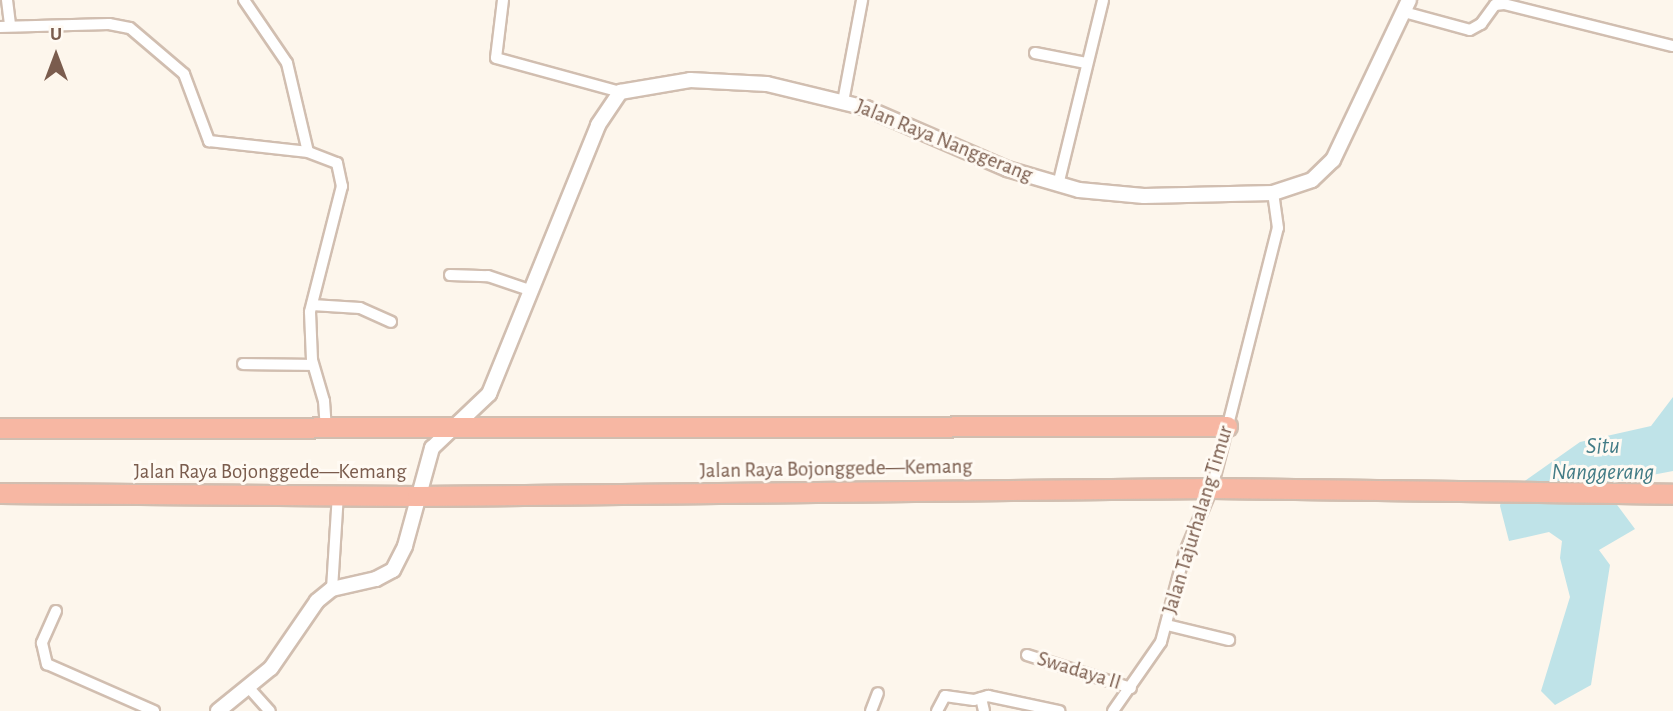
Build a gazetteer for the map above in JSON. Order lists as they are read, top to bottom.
{
  "streets": {
    "highway": ["Jalan Raya Bojonggede—Kemang"],
    "street": ["Jalan Raya Nanggerang", "Jalan Tajurhalang Timur", "Swadaya II"]
  },
  "crossings": [
    ["Jalan Raya Nanggerang", "Jalan Tajurhalang Timur"],
    ["Jalan Raya Bojonggede—Kemang", "Jalan Tajurhalang Timur"],
    ["Jalan Tajurhalang Timur", "Swadaya II"]
  ],
  "water": ["Situ Nanggerang"],
  "north": "top"
}
